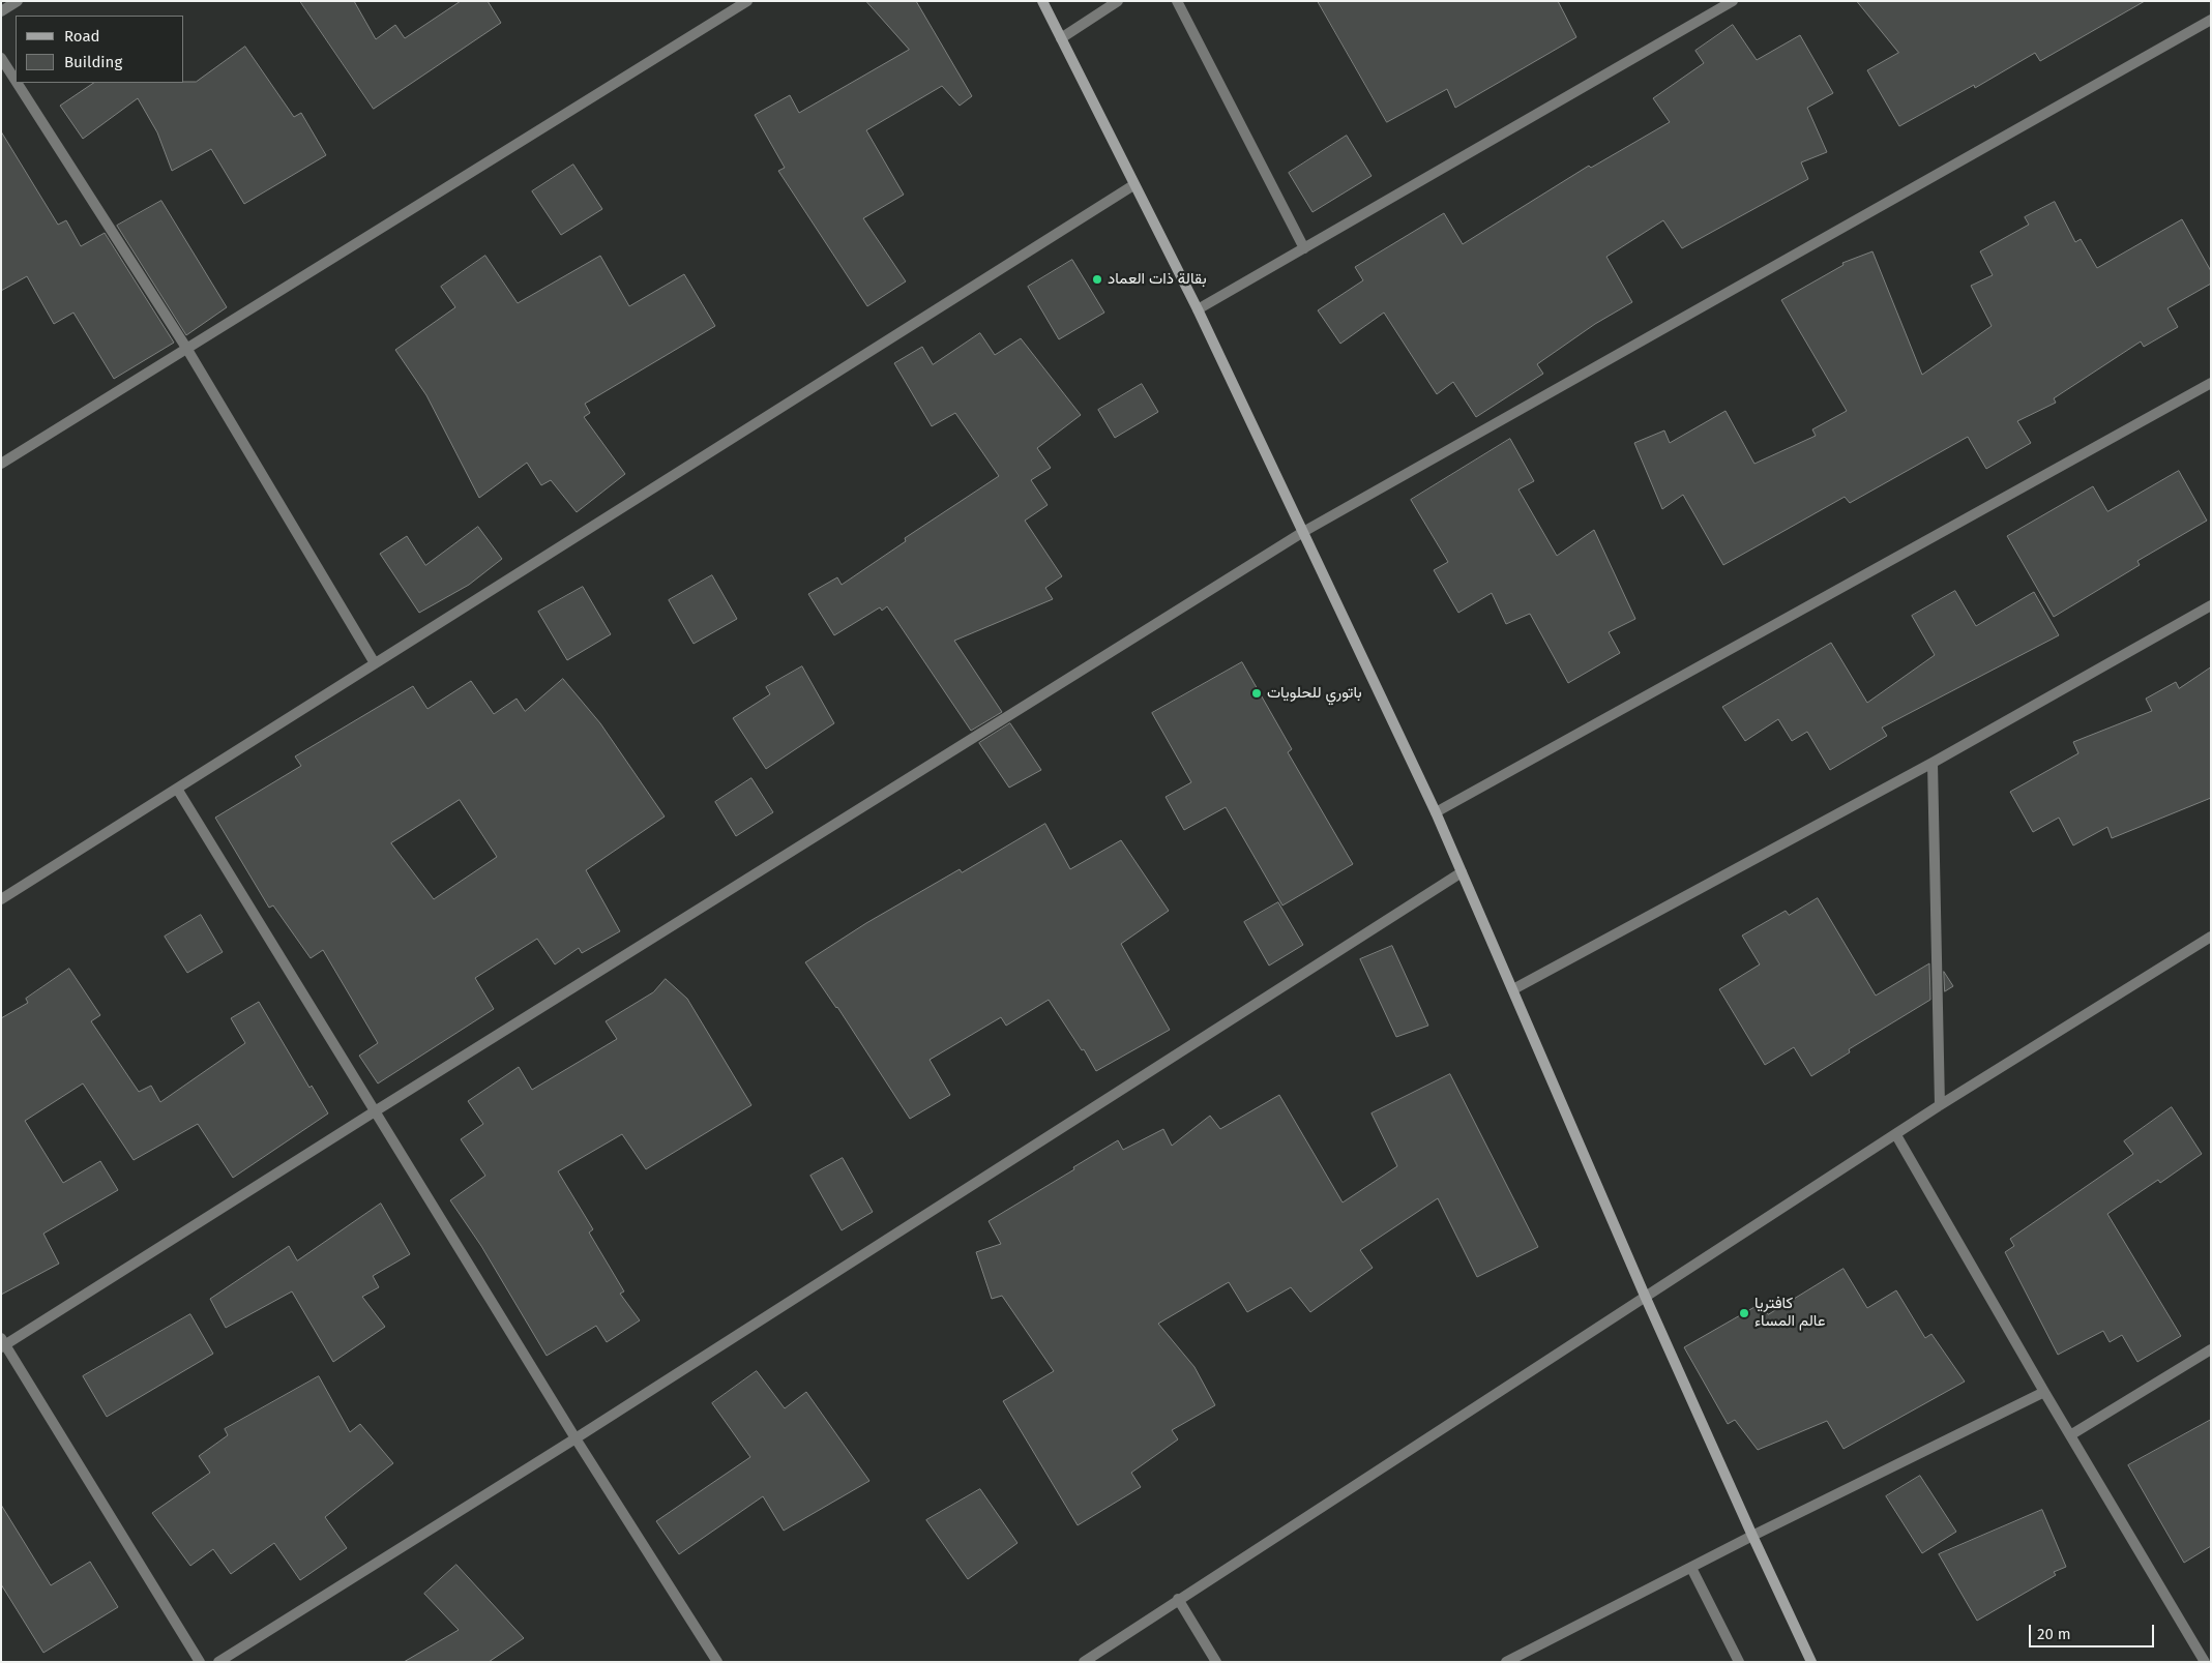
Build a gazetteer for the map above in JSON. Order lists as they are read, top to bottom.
{
  "places": ["بقالة ذات العماد", "باتوري للحلويات", "كافتريا عالم المساء"],
  "legend": ["Road", "Building"],
  "scale_bar": "20 m"
}
